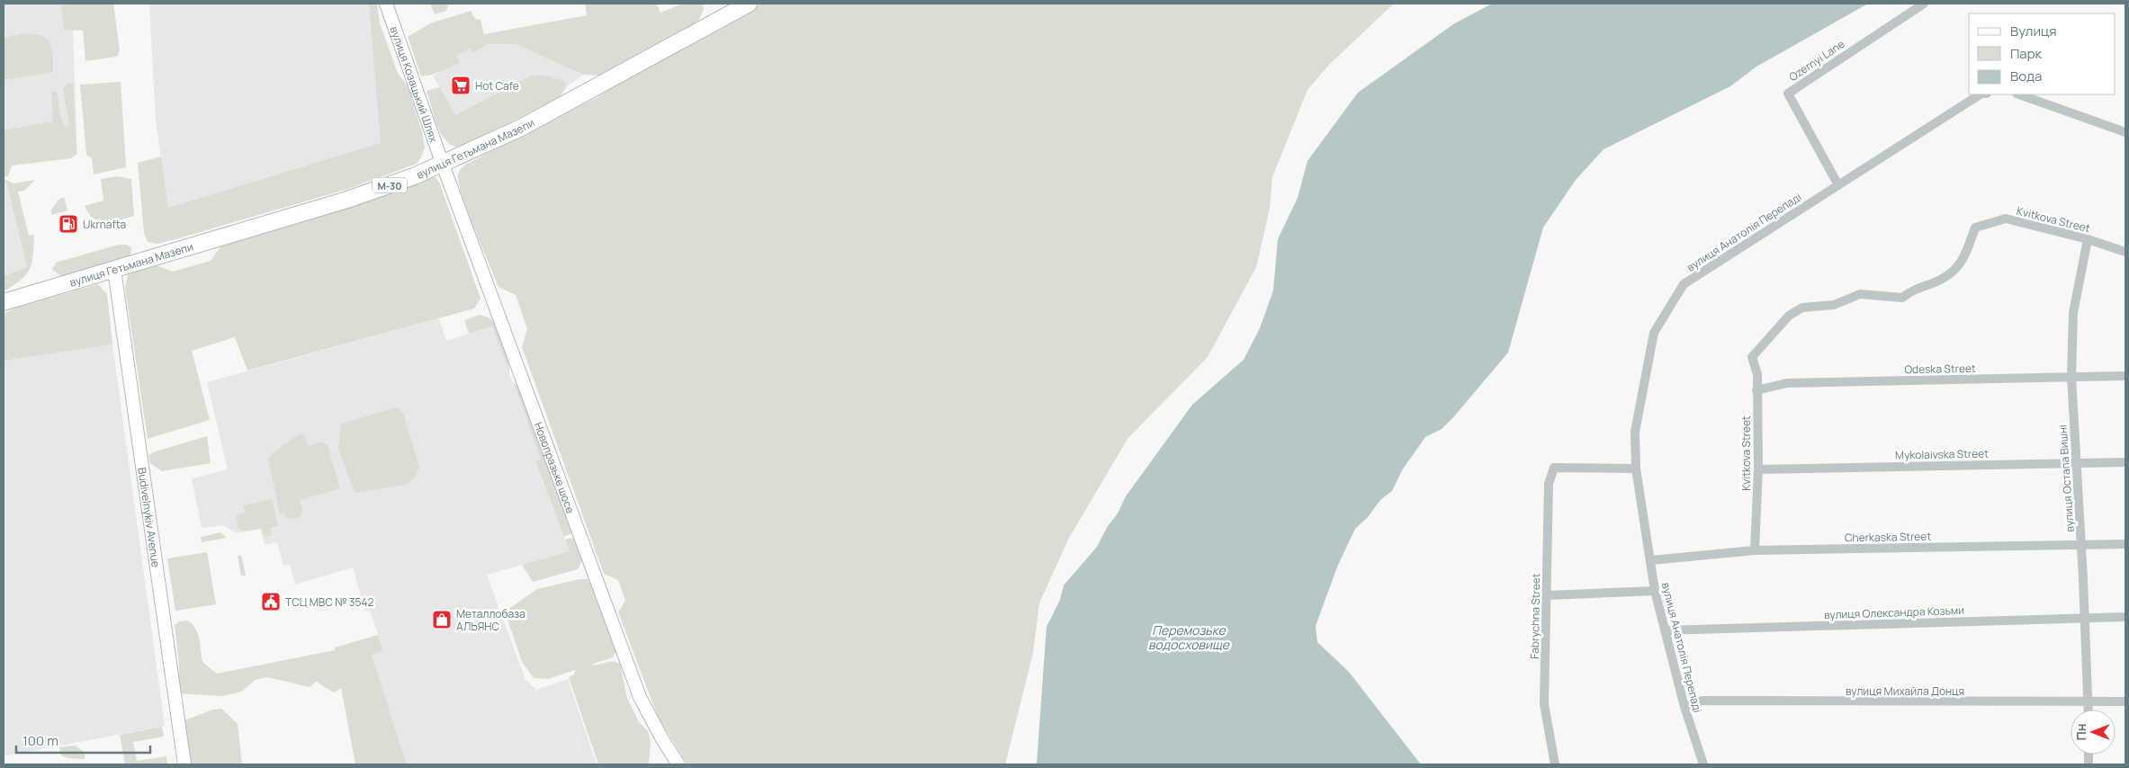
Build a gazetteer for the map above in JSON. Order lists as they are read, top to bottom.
{
  "streets": {
    "highway": ["вулиця Гетьмана Мазепи", "М-30"],
    "main road": ["вулиця Козацький Шлях", "Новопразьке шосе", "Budivelnykiv Avenue"],
    "street": [
      "Ozernyi Lane",
      "Kvitkova Street",
      "вулиця Анатолія Перепаді",
      "Odeska Street",
      "Mykolaivska Street",
      "вулиця Остапа Вишні",
      "Cherkaska Street",
      "вулиця Олександра Козьми",
      "Fabrychna Street",
      "вулиця Михайла Донця"
    ]
  },
  "crossings": [
    ["Ozernyi Lane", "вулиця Анатолія Перепаді"],
    ["вулиця Козацький Шлях", "вулиця Гетьмана Мазепи"],
    ["вулиця Козацький Шлях", "Новопразьке шосе"],
    ["вулиця Гетьмана Мазепи", "Новопразьке шосе"],
    ["вулиця Гетьмана Мазепи", "Budivelnykiv Avenue"],
    ["Kvitkova Street", "Odeska Street"],
    ["Kvitkova Street", "Mykolaivska Street"],
    ["Kvitkova Street", "вулиця Остапа Вишні"],
    ["Kvitkova Street", "Cherkaska Street"],
    ["вулиця Анатолія Перепаді", "Cherkaska Street"],
    ["вулиця Анатолія Перепаді", "вулиця Олександра Козьми"],
    ["вулиця Анатолія Перепаді", "Fabrychna Street"],
    ["вулиця Анатолія Перепаді", "вулиця Михайла Донця"],
    ["Odeska Street", "вулиця Остапа Вишні"],
    ["Mykolaivska Street", "вулиця Остапа Вишні"],
    ["вулиця Остапа Вишні", "Cherkaska Street"],
    ["вулиця Остапа Вишні", "вулиця Олександра Козьми"],
    ["вулиця Остапа Вишні", "вулиця Михайла Донця"]
  ],
  "water": ["Перемозьке водосховище"],
  "places": {
    "supermarket": ["Hot Cafe"],
    "fuel station": ["Ukrnafta"],
    "public building": ["ТСЦ МВС № 3542"],
    "shop": ["Металлобаза АЛЬЯНС"]
  },
  "legend": ["Вулиця", "Парк", "Вода"],
  "scale_bar": "100 m",
  "north": "left"
}
